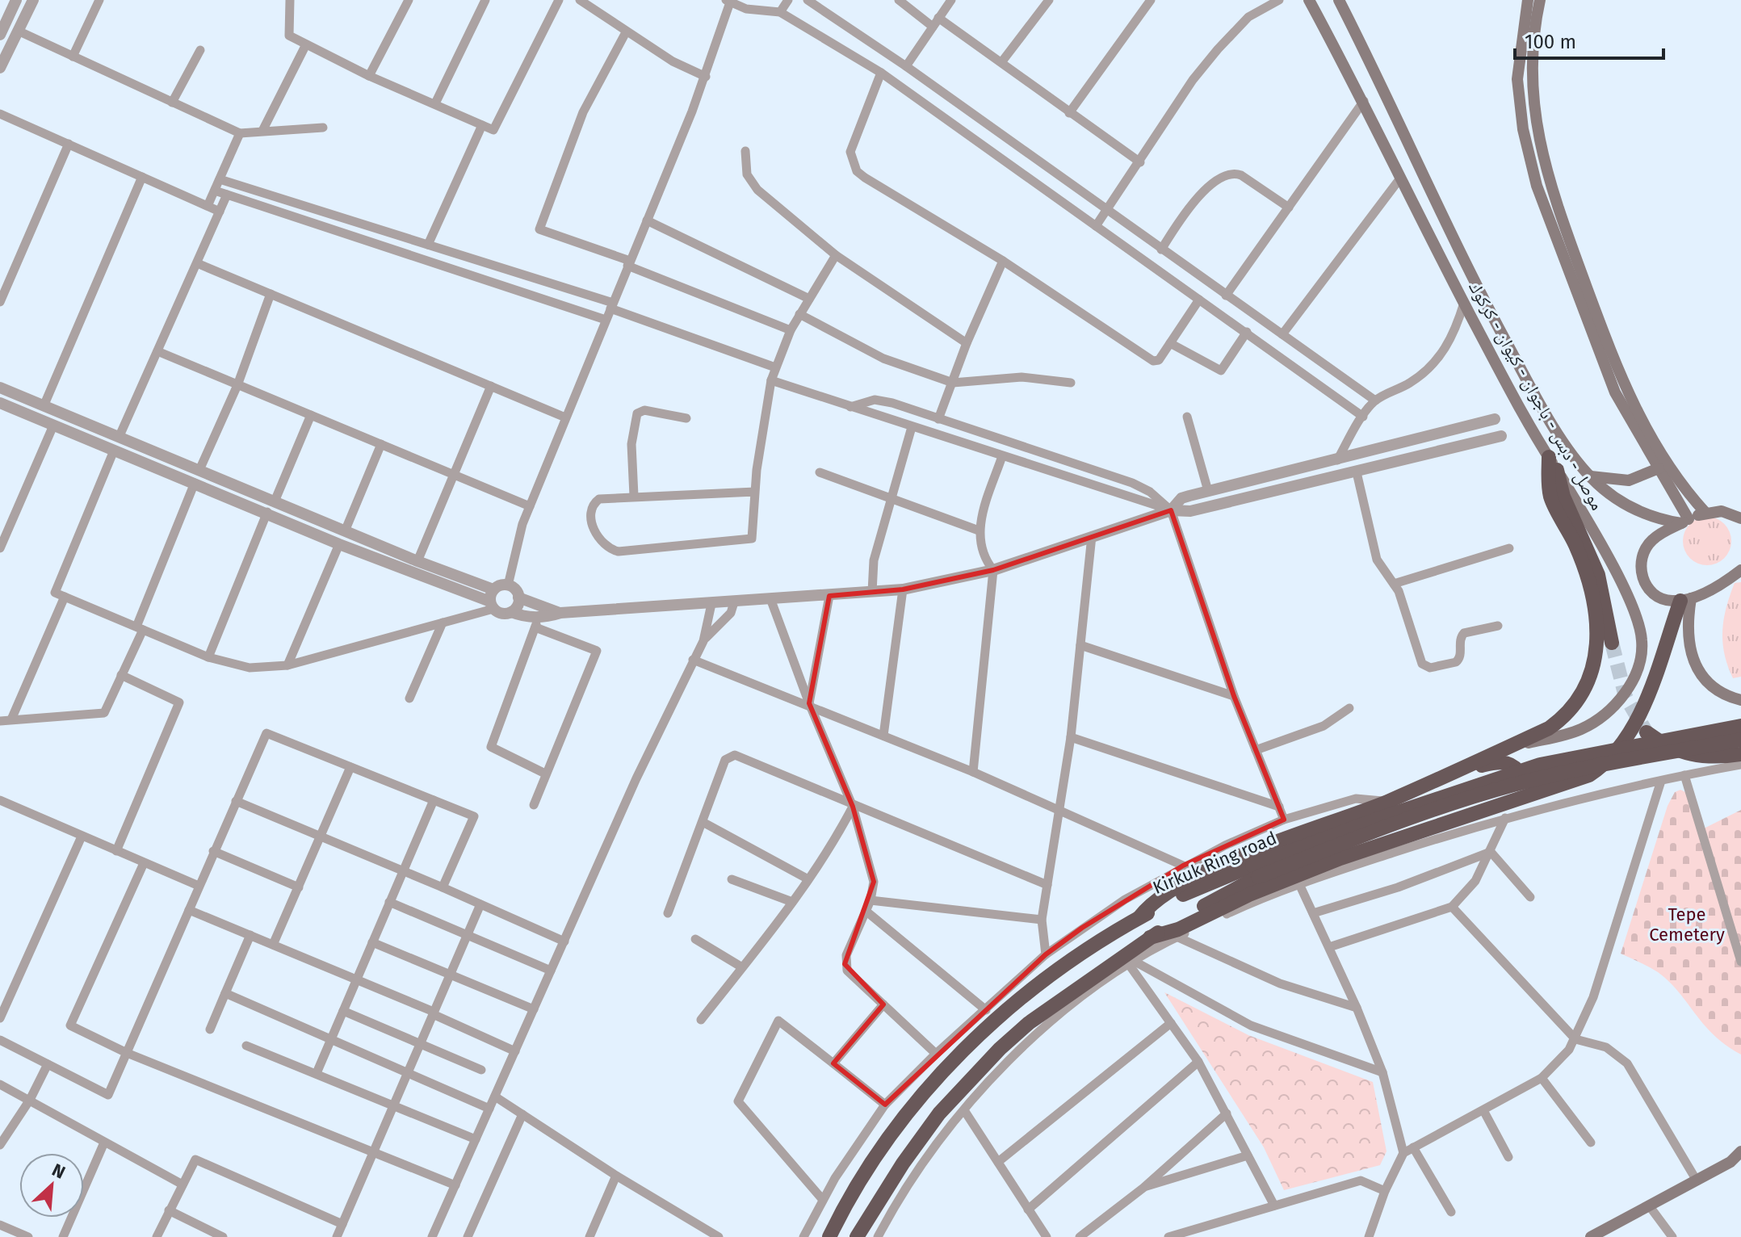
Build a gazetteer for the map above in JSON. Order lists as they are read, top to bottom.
{
  "streets": {
    "highway": ["Kirkuk Ring road"],
    "main road": ["موصل - دبس - باجوان - كيوان - كركوك"]
  },
  "parks": ["Tepe Cemetery"],
  "scale_bar": "100 m",
  "north": "top right"
}
